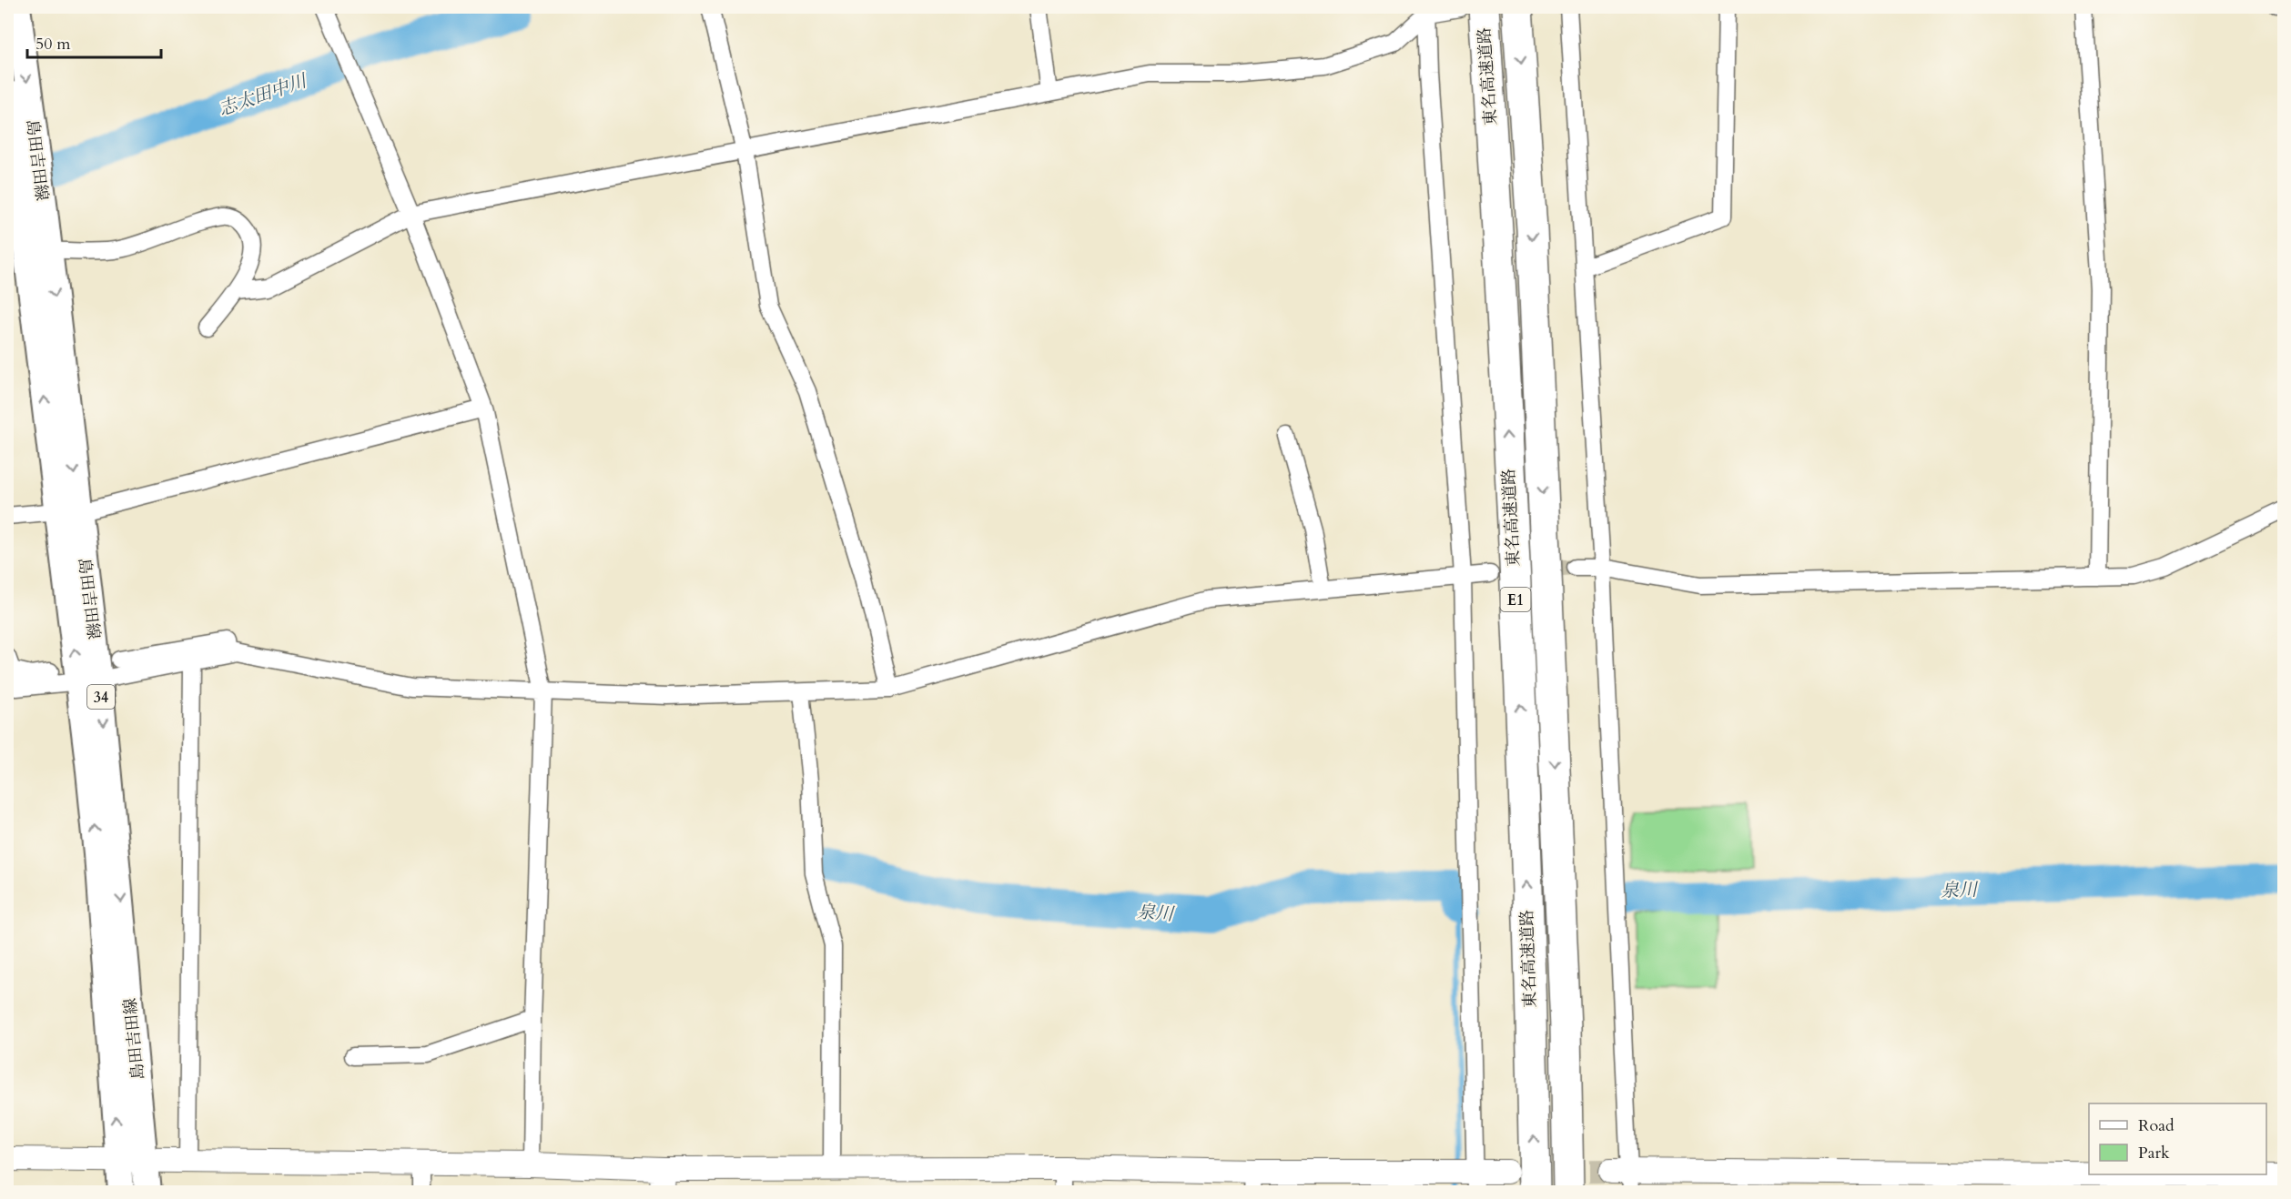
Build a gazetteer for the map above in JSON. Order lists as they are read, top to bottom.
{
  "streets": {
    "highway": ["東名高速道路", "E1"],
    "main road": ["島田吉田線", "34"]
  },
  "water": ["志太田中川", "泉川"],
  "legend": ["Road", "Park"],
  "scale_bar": "50 m"
}
